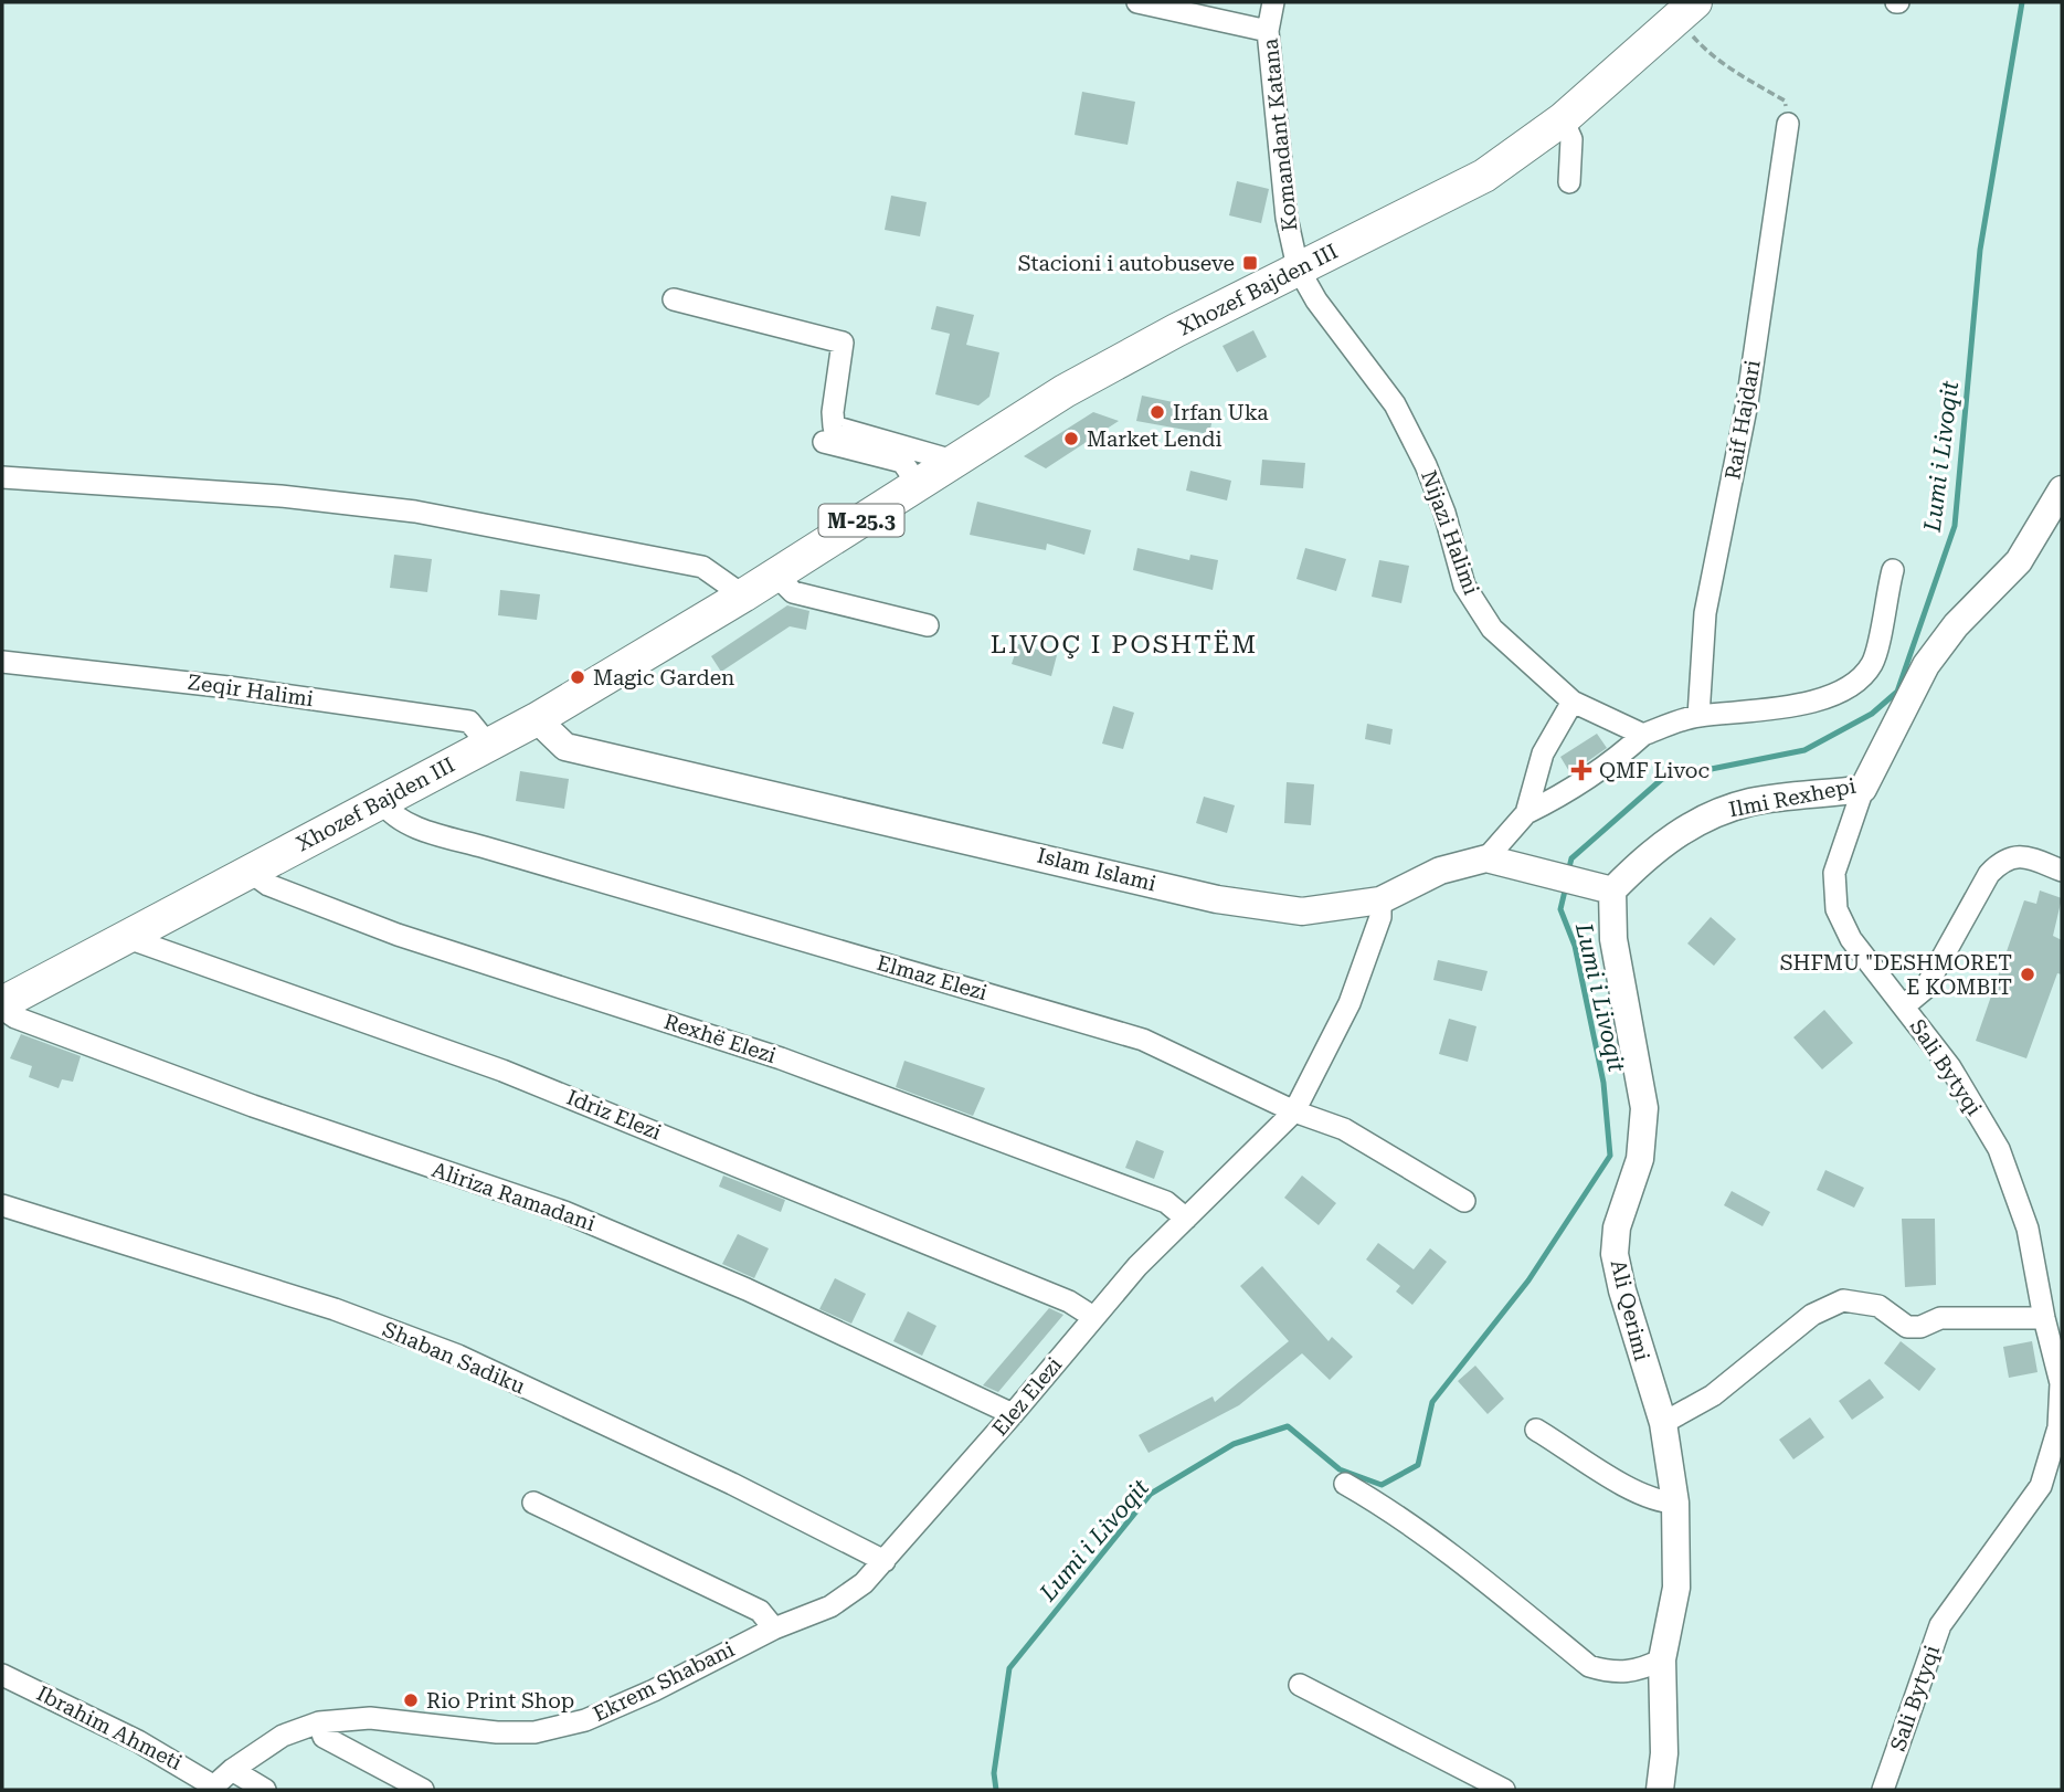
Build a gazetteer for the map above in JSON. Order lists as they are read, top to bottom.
{
  "streets": {
    "main road": ["Xhozef Bajden III", "M-25.3"],
    "street": [
      "Komandant Katana",
      "Raif Hajdari",
      "Nijazi Halimi",
      "Zeqir Halimi",
      "Ilmi Rexhepi",
      "Islam Islami",
      "Elmaz Elezi",
      "Rexhë Elezi",
      "Sali Bytyqi",
      "Idriz Elezi",
      "Aliriza Ramadani",
      "Ali Qerimi",
      "Shaban Sadiku",
      "Elez Elezi",
      "Ekrem Shabani",
      "Ibrahim Ahmeti"
    ]
  },
  "crossings": [
    ["Komandant Katana", "Xhozef Bajden III"],
    ["Komandant Katana", "Nijazi Halimi"],
    ["Xhozef Bajden III", "Nijazi Halimi"],
    ["Xhozef Bajden III", "Zeqir Halimi"],
    ["Xhozef Bajden III", "Islam Islami"],
    ["Xhozef Bajden III", "Elmaz Elezi"],
    ["Xhozef Bajden III", "Rexhë Elezi"],
    ["Xhozef Bajden III", "Idriz Elezi"],
    ["Ilmi Rexhepi", "Sali Bytyqi"],
    ["Ilmi Rexhepi", "Ali Qerimi"],
    ["Islam Islami", "Elez Elezi"],
    ["Elmaz Elezi", "Elez Elezi"],
    ["Rexhë Elezi", "Elez Elezi"],
    ["Idriz Elezi", "Elez Elezi"],
    ["Aliriza Ramadani", "Elez Elezi"],
    ["Shaban Sadiku", "Elez Elezi"],
    ["Elez Elezi", "Ekrem Shabani"],
    ["Ekrem Shabani", "Ibrahim Ahmeti"]
  ],
  "districts": ["LIVOÇ I POSHTËM"],
  "water": ["Lumi i Livoqit"],
  "places": {
    "transit": ["Stacioni i autobuseve"],
    "other": [
      "Irfan Uka",
      "Market Lendi",
      "Magic Garden",
      "SHFMU \"DESHMORET E KOMBIT",
      "Rio Print Shop"
    ],
    "health": ["QMF Livoc"]
  }
}
